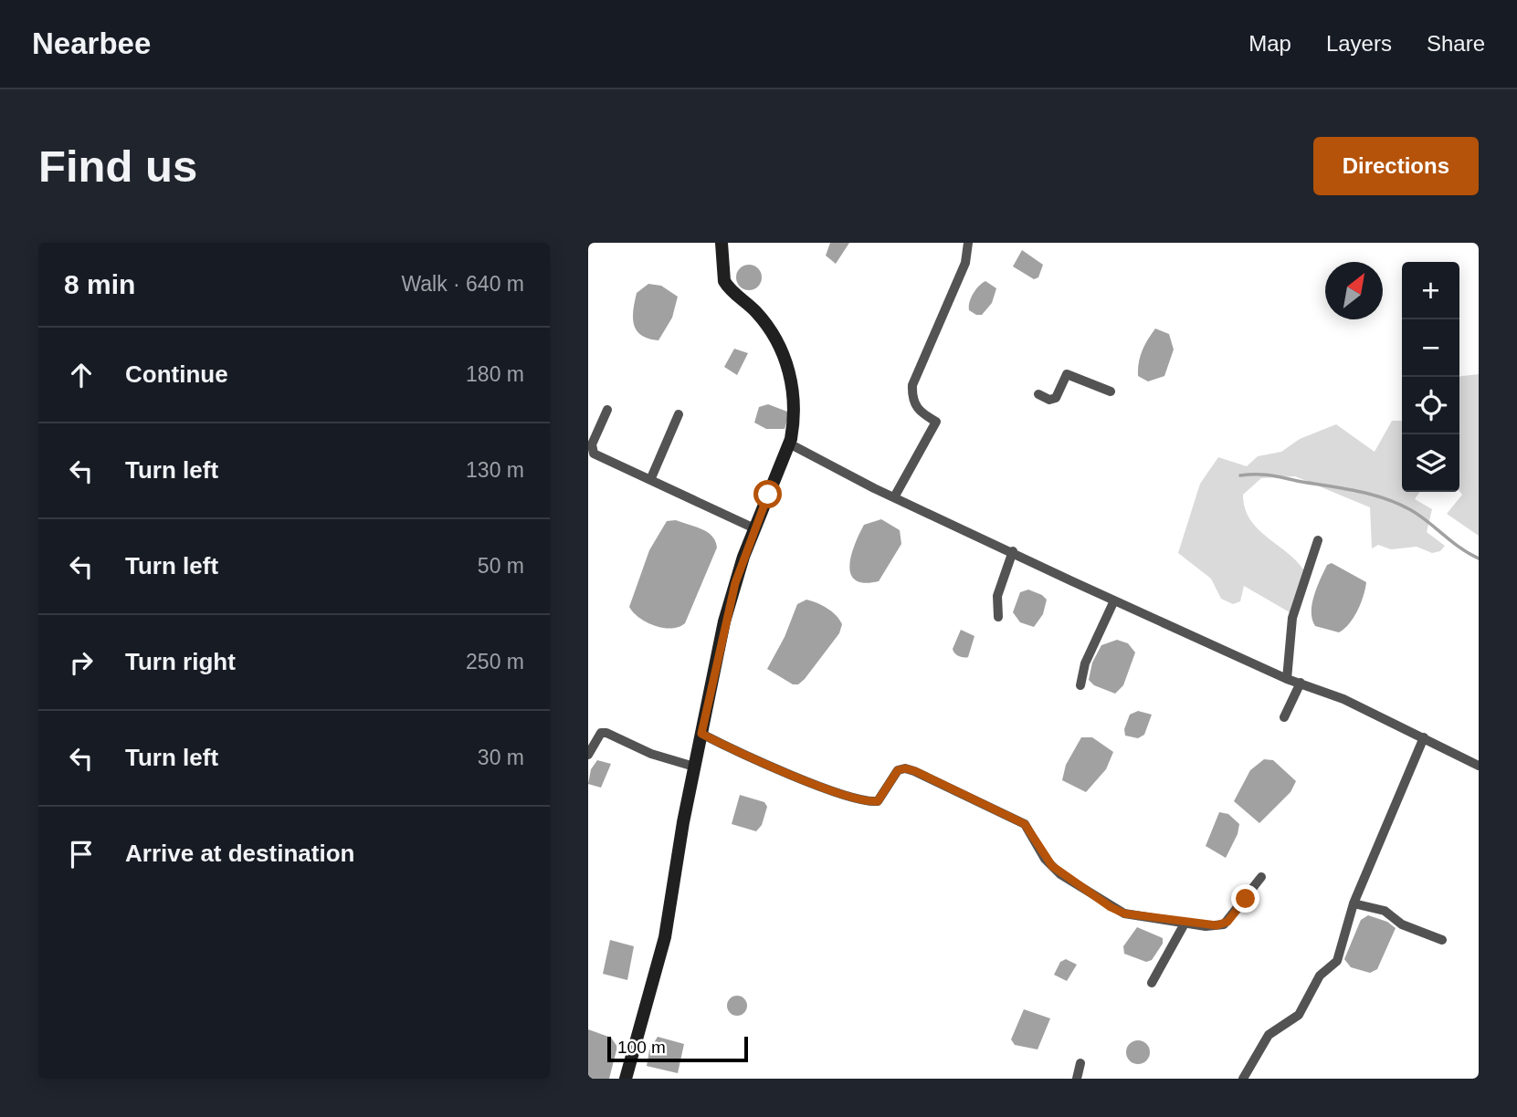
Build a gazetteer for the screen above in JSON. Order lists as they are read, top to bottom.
{
  "scale_bar": "100 m",
  "north": "top right",
  "page": {
    "header": "Nearbee",
    "nav": ["Map", "Layers", "Share"],
    "buttons": "Directions",
    "title": "Find us",
    "heading": ["8 min", "Walk · 640 m"],
    "map_buttons": ["+", "−"],
    "list": [
      ["Continue", "180 m"],
      ["Turn left", "130 m"],
      ["Turn left", "50 m"],
      ["Turn right", "250 m"],
      ["Turn left", "30 m"],
      "Arrive at destination"
    ],
    "scale": "100 m"
  }
}
